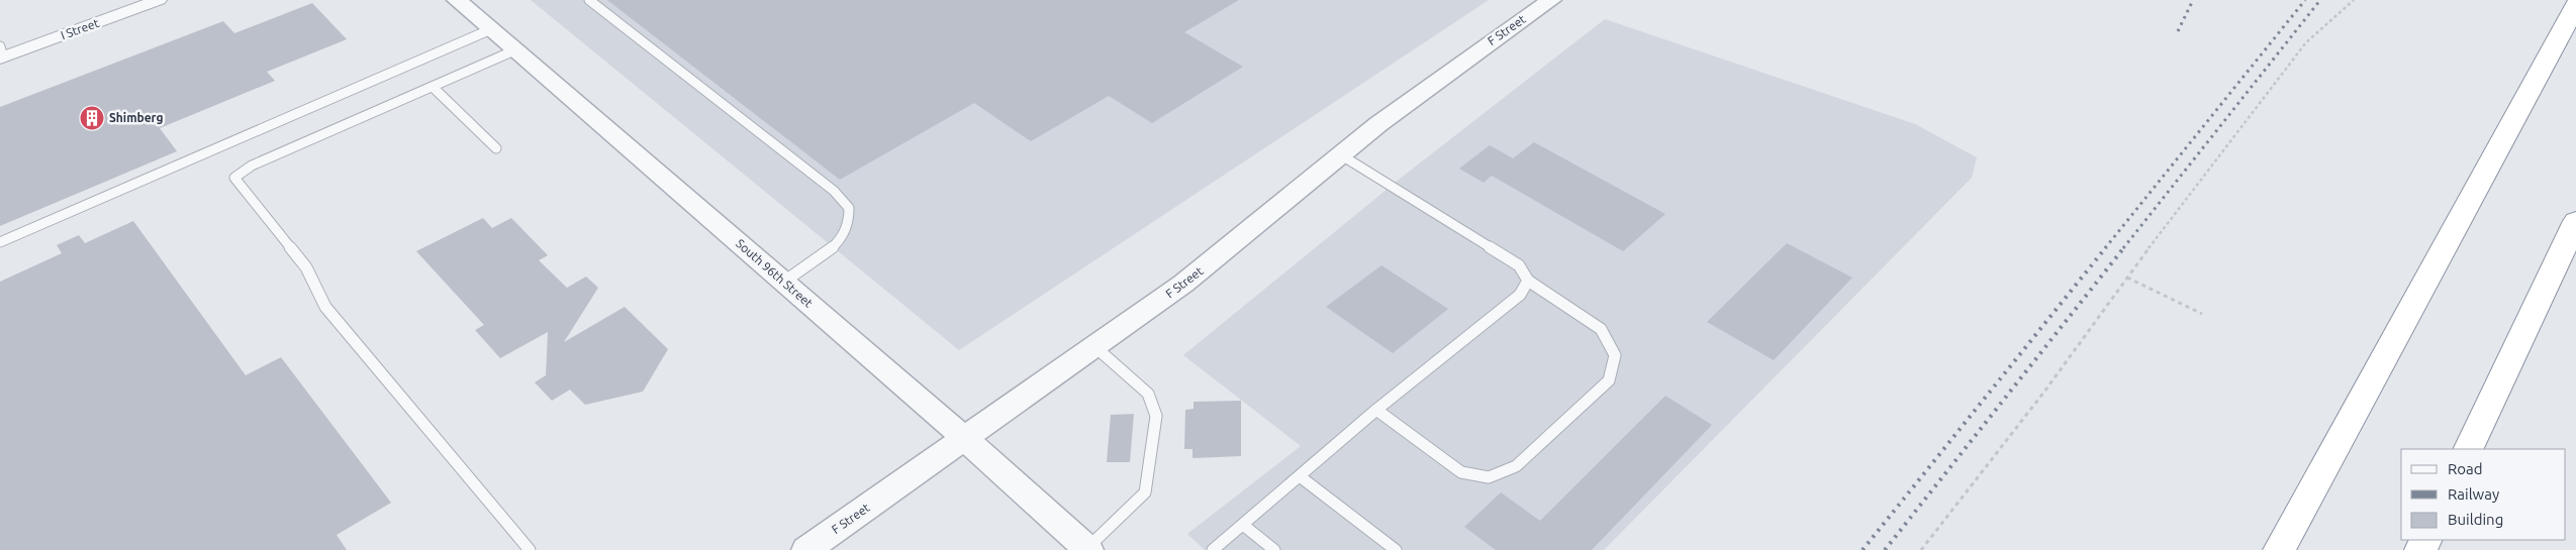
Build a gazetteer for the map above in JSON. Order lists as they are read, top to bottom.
{
  "streets": {
    "street": ["I Street", "F Street", "South 96th Street"]
  },
  "crossings": [
    ["F Street", "South 96th Street"]
  ],
  "places": {
    "building": ["Shimberg"]
  },
  "legend": ["Road", "Railway", "Building"]
}
